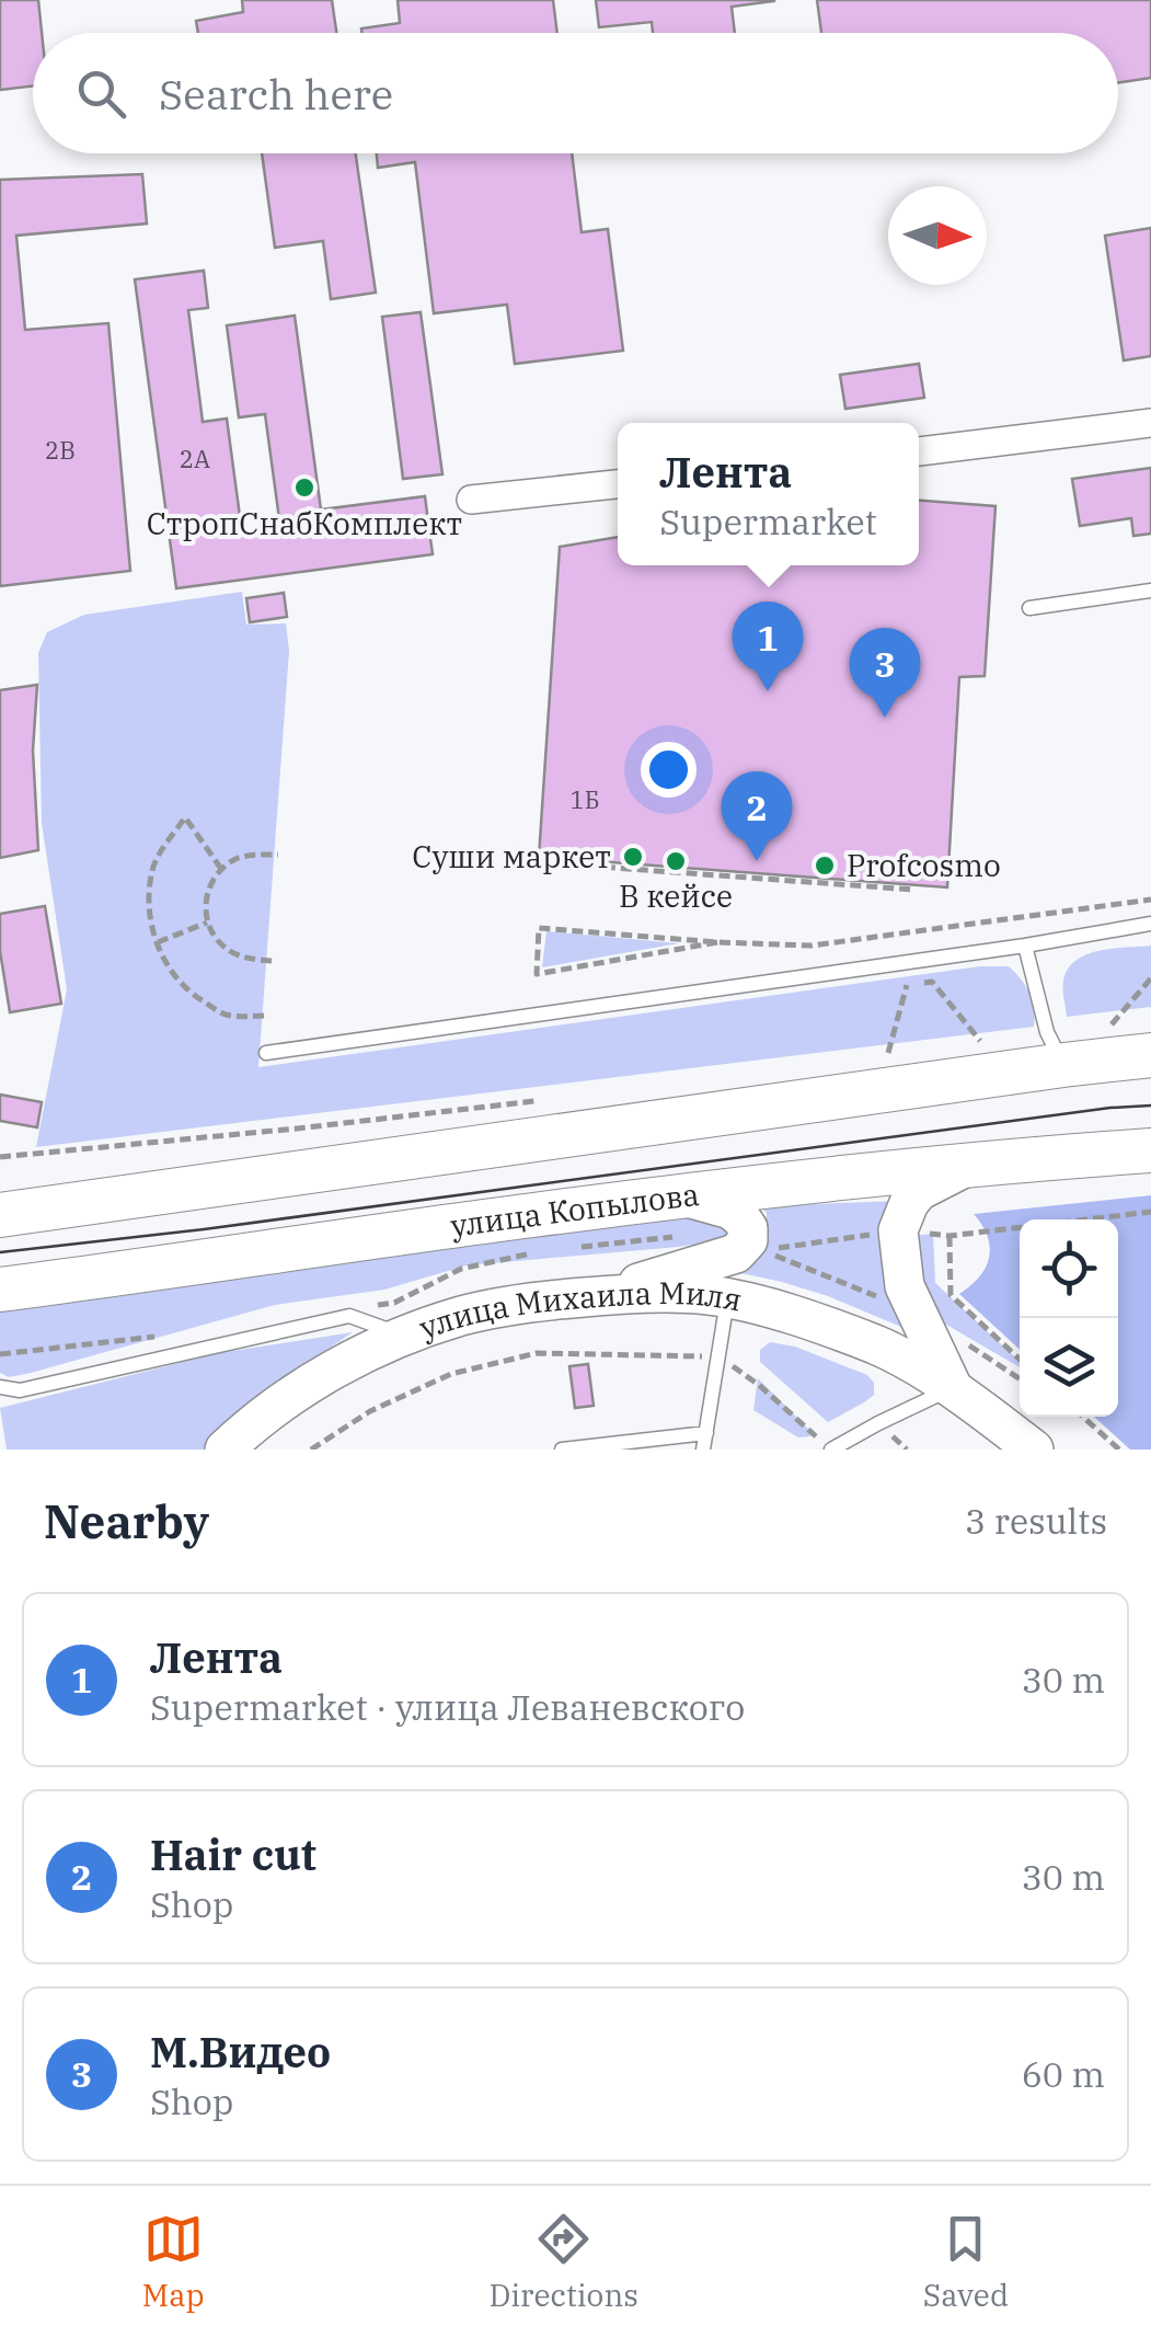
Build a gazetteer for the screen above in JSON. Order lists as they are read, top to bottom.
{
  "streets": {
    "main road": ["улица Копылова", "улица Михаила Миля"]
  },
  "places": [
    "СтропСнабКомплект",
    "Суши маркет",
    "В кейсе",
    "Profcosmo"
  ],
  "house_numbers": ["2В", "2А", "1Б"],
  "north": "right",
  "page": {
    "search": "Search here",
    "popup": ["Лента", "Supermarket"],
    "pins": ["1", "3", "2"],
    "heading": ["Nearby", "3 results"],
    "list": [
      {
        "mark": "1",
        "name": "Лента",
        "note": "Supermarket · улица Леваневского",
        "value": "30 m"
      },
      {
        "mark": "2",
        "name": "Hair cut",
        "note": "Shop",
        "value": "30 m"
      },
      {
        "mark": "3",
        "name": "М.Видео",
        "note": "Shop",
        "value": "60 m"
      }
    ],
    "nav": ["Map", "Directions", "Saved"]
  }
}
